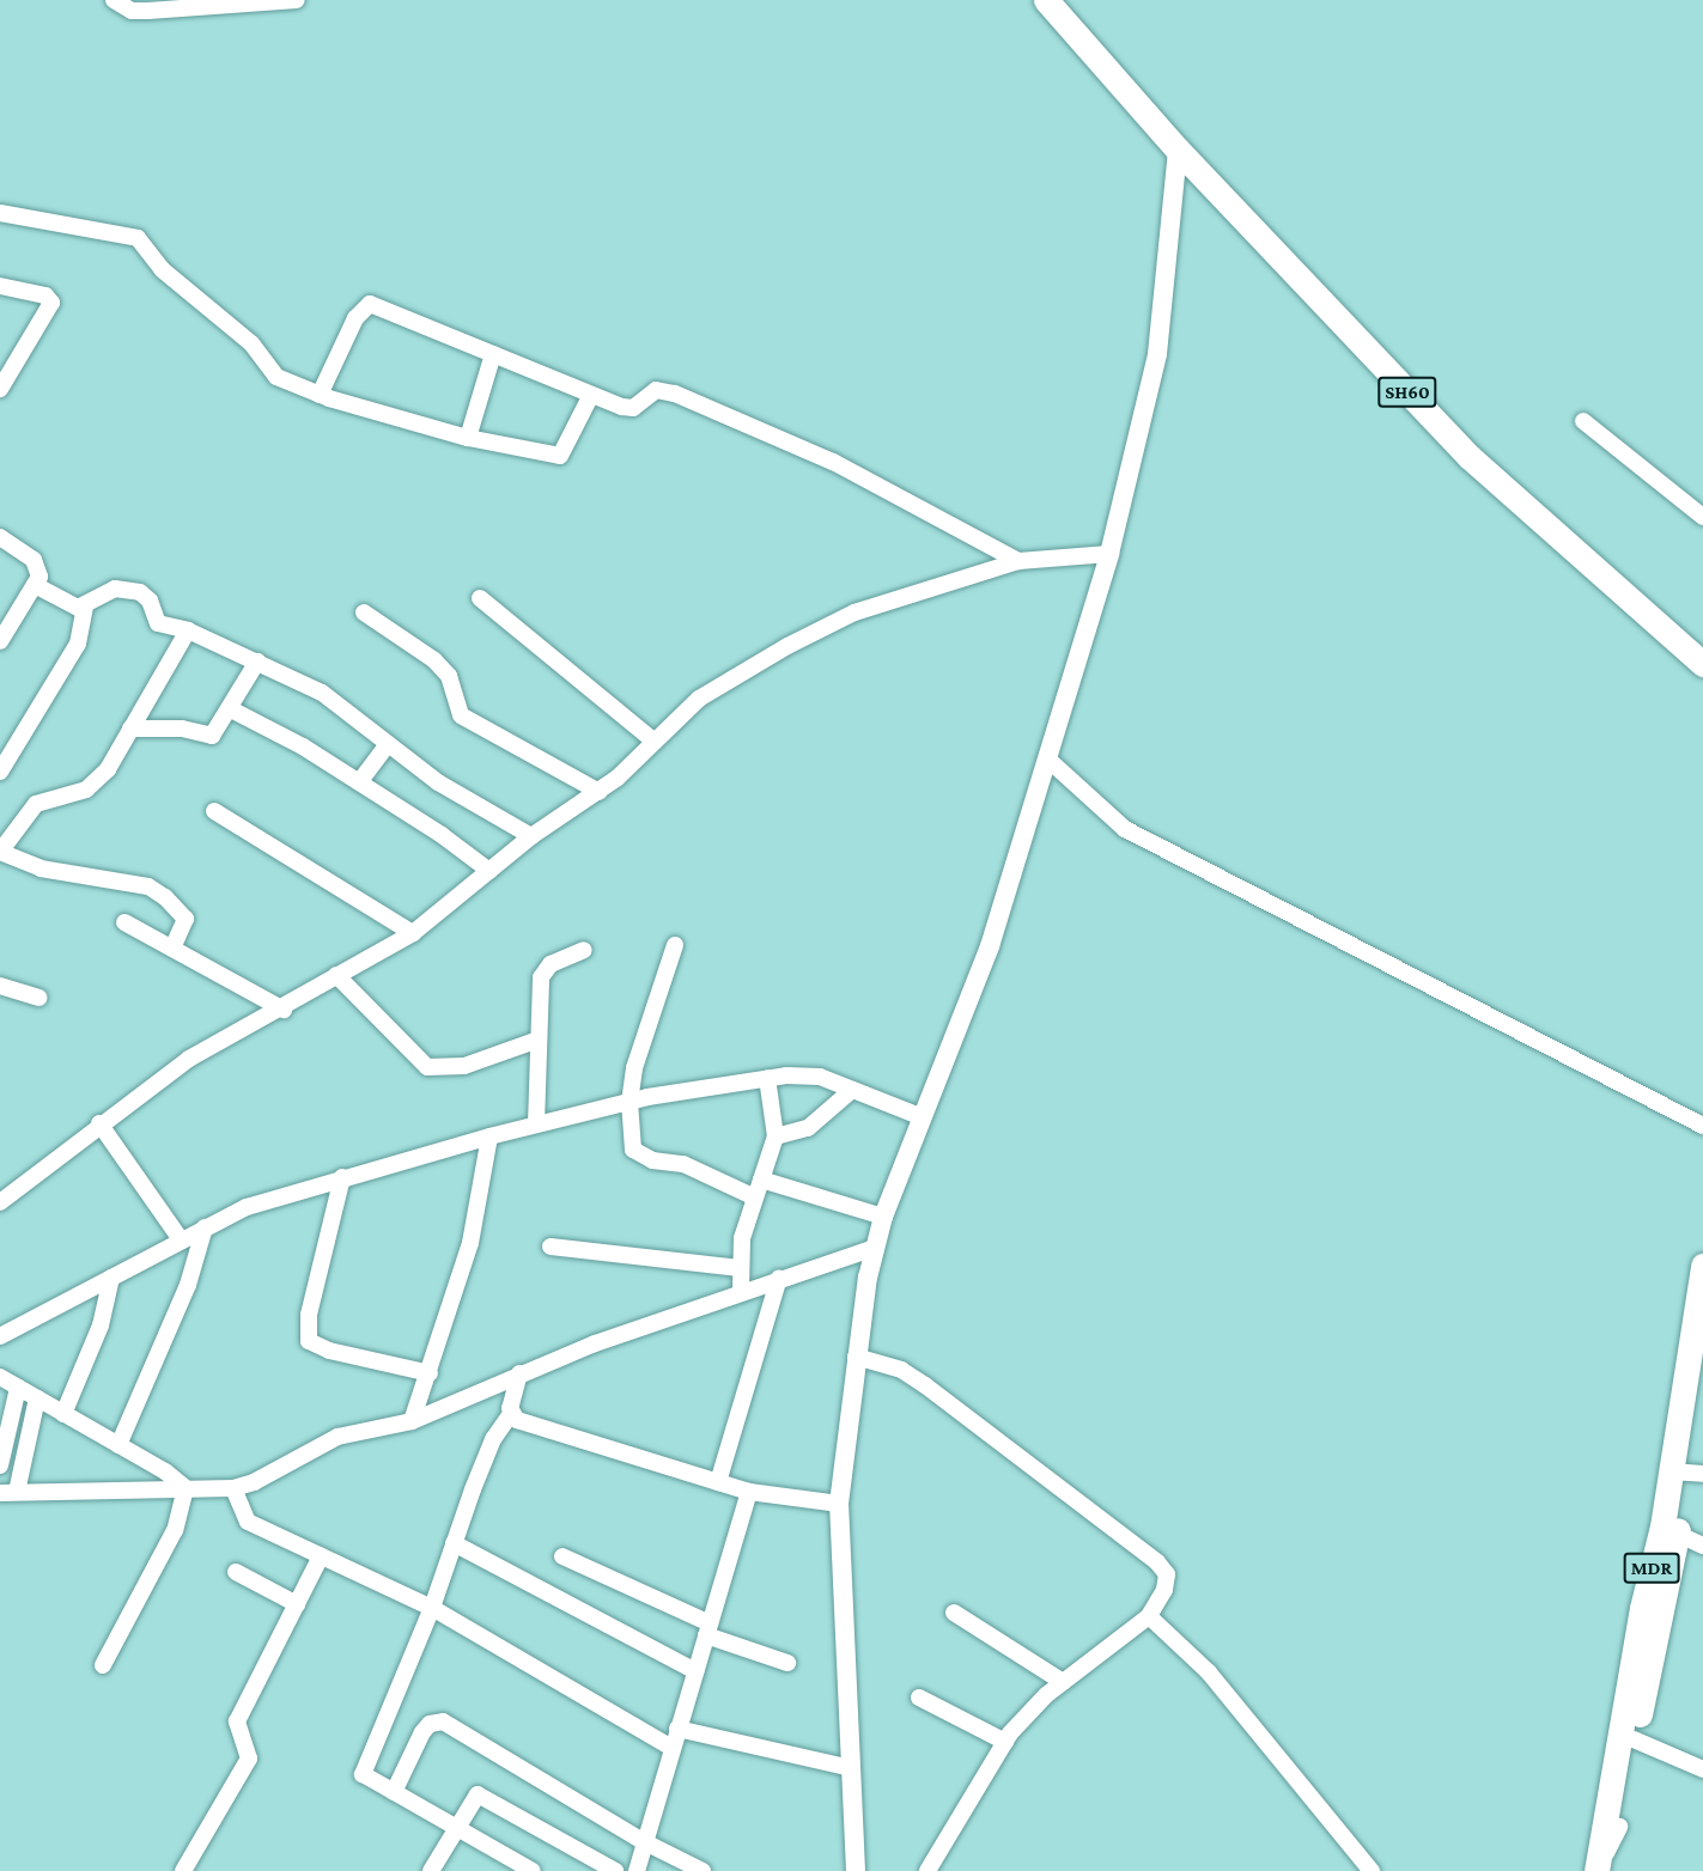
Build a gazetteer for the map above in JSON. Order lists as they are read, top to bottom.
{
  "streets": {
    "main road": ["SH60", "MDR"]
  }
}
